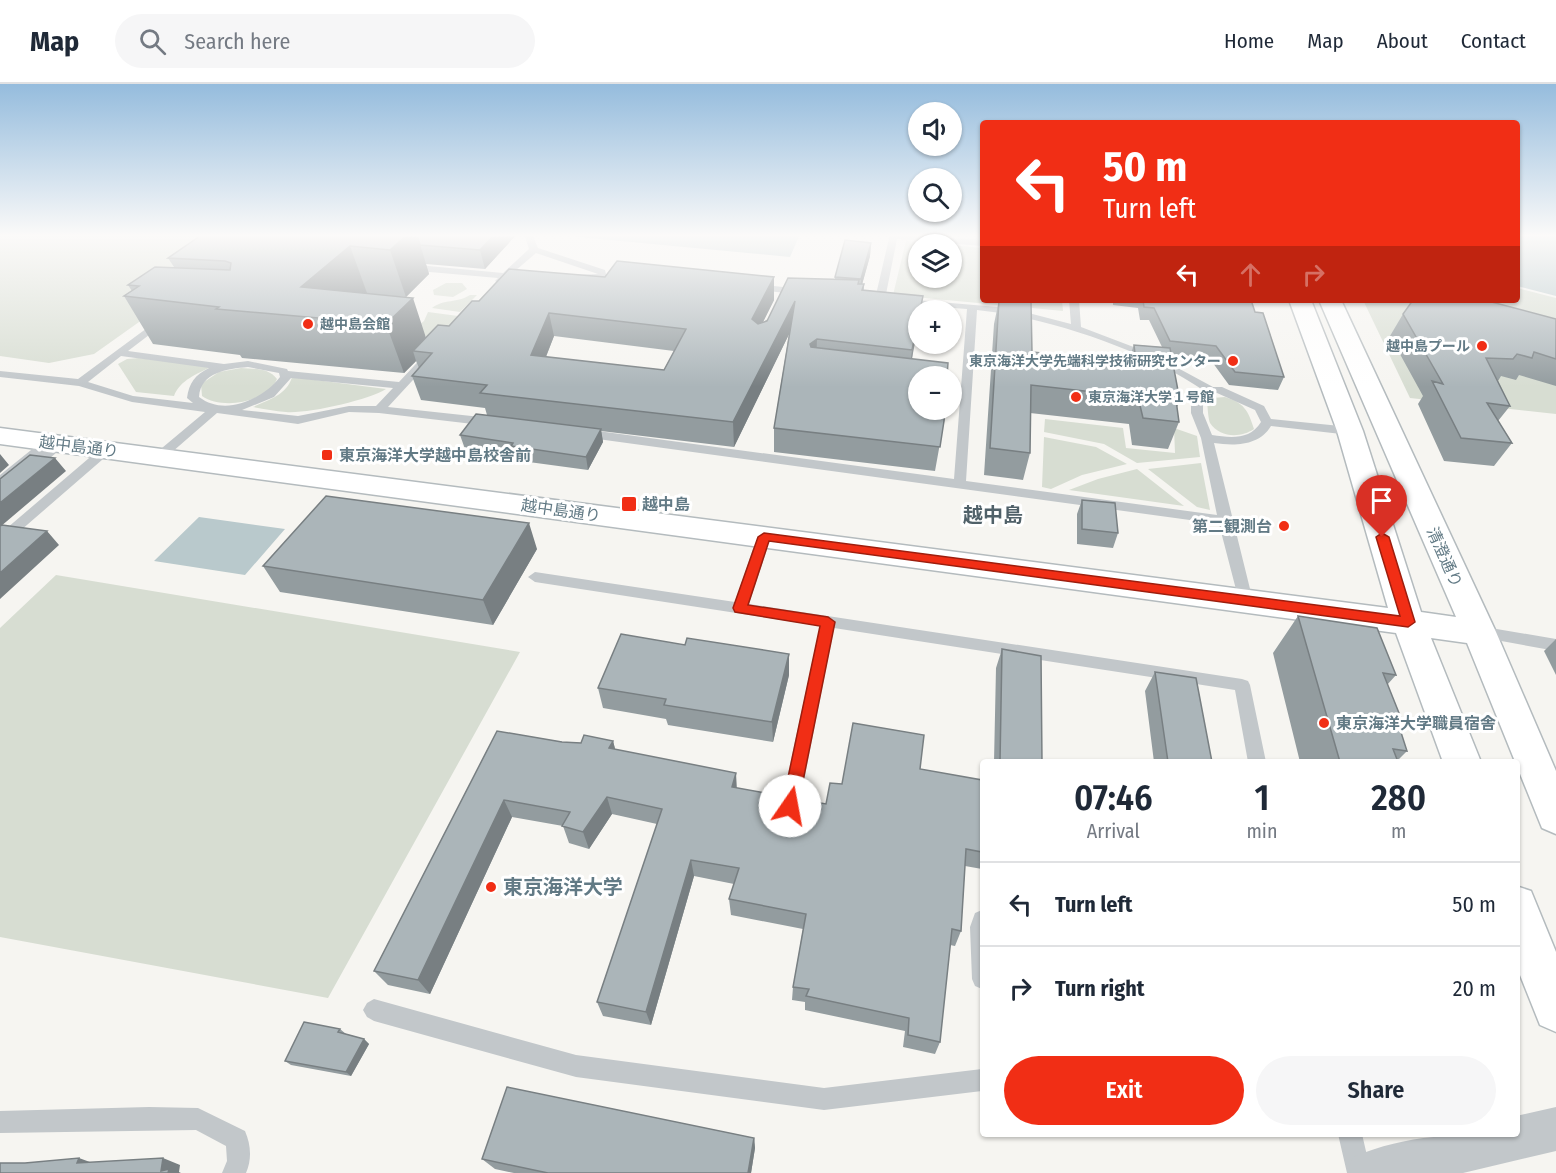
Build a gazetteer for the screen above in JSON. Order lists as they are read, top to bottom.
{
  "streets": {
    "main road": ["越中島通り", "清澄通り"]
  },
  "crossings": [
    ["越中島通り", "清澄通り"]
  ],
  "districts": ["越中島"],
  "places": {
    "other": [
      "越中島会館",
      "越中島プール",
      "東京海洋大学先端科学技術研究センター",
      "東京海洋大学１号館",
      "第二観測台",
      "東京海洋大学職員宿舎",
      "東京海洋大学"
    ],
    "transit": ["東京海洋大学越中島校舎前", "越中島"]
  },
  "page": {
    "header": "Map",
    "search": "Search here",
    "nav": [
      "Home",
      "Map",
      "About",
      "Contact"
    ],
    "map_buttons": ["+", "−"],
    "turn": ["50 m", "Turn left"],
    "eta": [
      "07:46",
      "Arrival",
      "1",
      "min",
      "280",
      "m"
    ],
    "list": [
      {
        "name": "Turn left",
        "value": "50 m"
      },
      {
        "name": "Turn right",
        "value": "20 m"
      }
    ],
    "buttons": ["Exit", "Share"]
  }
}
